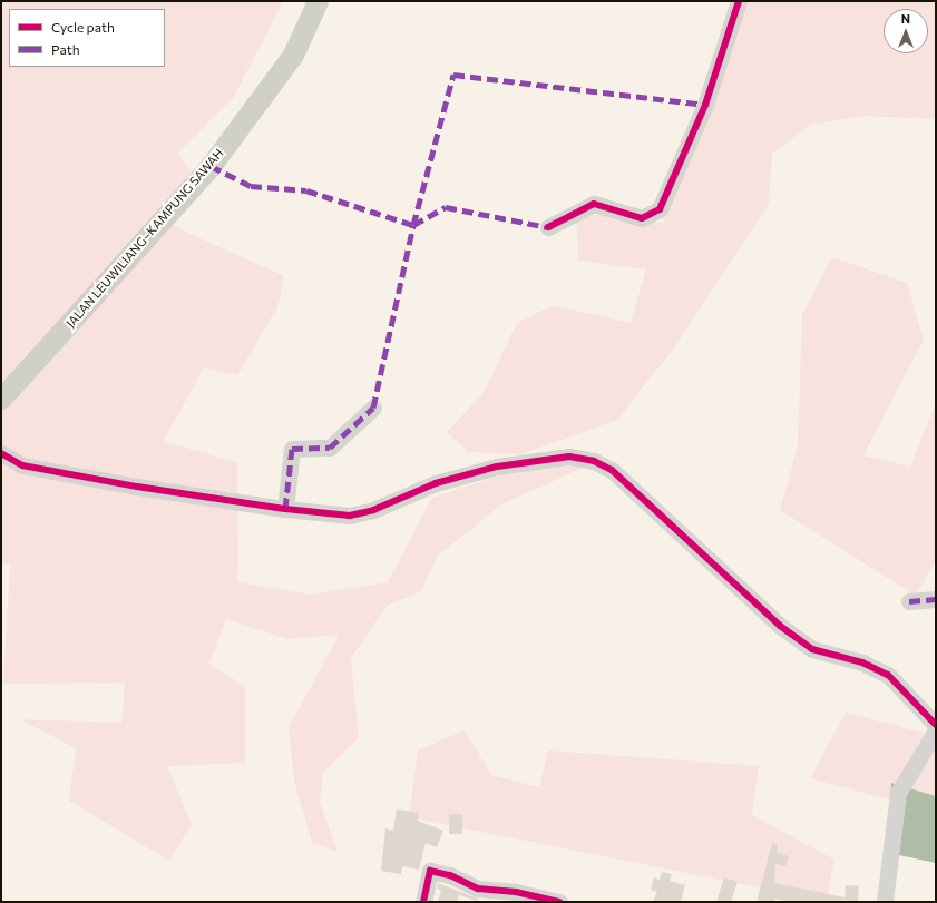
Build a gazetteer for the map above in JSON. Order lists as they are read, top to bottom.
{
  "streets": {
    "main road": ["JALAN LEUWILIANG–KAMPUNG SAWAH"]
  },
  "legend": ["Cycle path", "Path"],
  "north": "top"
}
